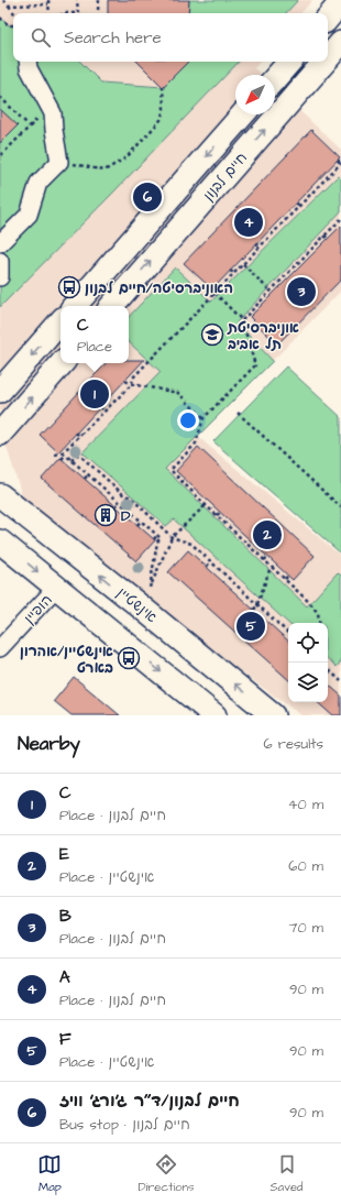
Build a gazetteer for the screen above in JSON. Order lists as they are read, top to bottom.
{
  "streets": {
    "main road": ["חיים לבנון", "אינשטיין"],
    "street": ["הופיין"]
  },
  "places": {
    "bus stop": ["האוניברסיטה/חיים לבנון", "אינשטיין/אהרון בארט"],
    "school or university": ["אוניברסיטת תל אביב"],
    "building": ["D"]
  },
  "north": "bottom left",
  "page": {
    "search": "Search here",
    "pins": [
      "6",
      "4",
      "3",
      "1",
      "2",
      "5"
    ],
    "popup": ["C", "Place"],
    "heading": ["Nearby", "6 results"],
    "list": [
      {
        "mark": "1",
        "name": "C",
        "note": "Place · חיים לבנון",
        "value": "40 m"
      },
      {
        "mark": "2",
        "name": "E",
        "note": "Place · אינשטיין",
        "value": "60 m"
      },
      {
        "mark": "3",
        "name": "B",
        "note": "Place · חיים לבנון",
        "value": "70 m"
      },
      {
        "mark": "4",
        "name": "A",
        "note": "Place · חיים לבנון",
        "value": "90 m"
      },
      {
        "mark": "5",
        "name": "F",
        "note": "Place · אינשטיין",
        "value": "90 m"
      },
      {
        "mark": "6",
        "name": "חיים לבנון/ד״ר ג׳ורג׳ וויז",
        "note": "Bus stop · חיים לבנון",
        "value": "90 m"
      }
    ],
    "nav": ["Map", "Directions", "Saved"]
  }
}
